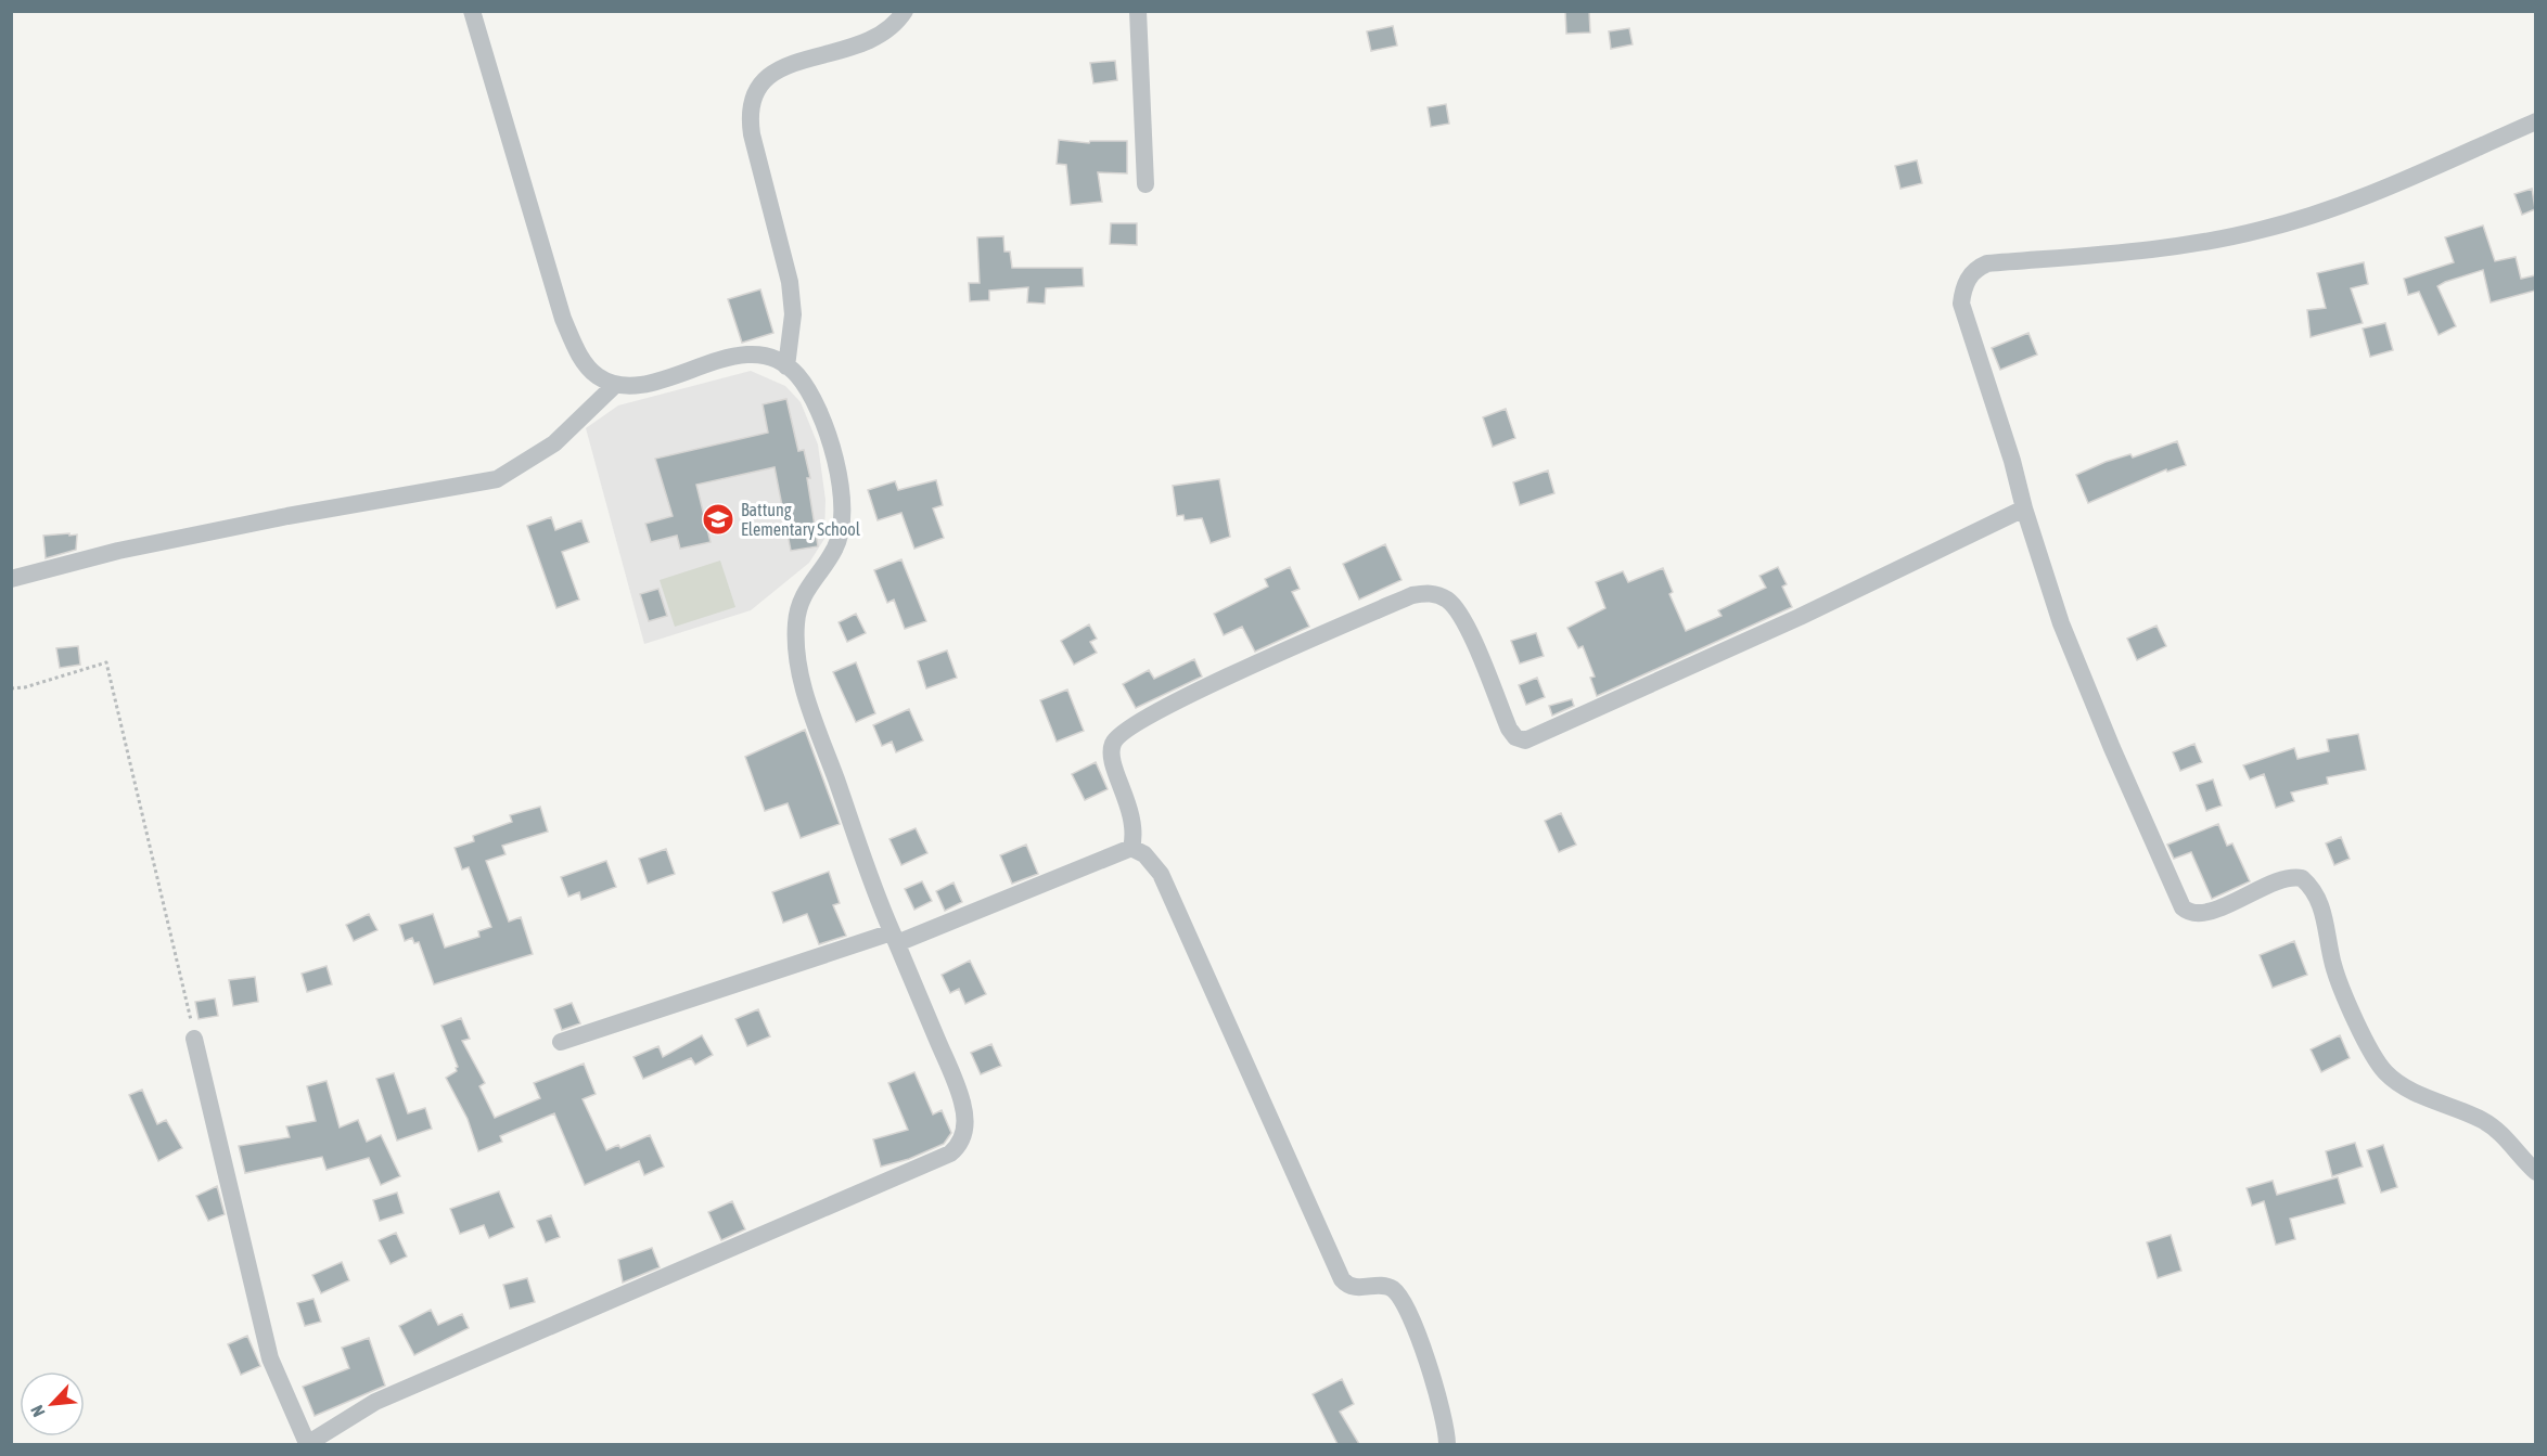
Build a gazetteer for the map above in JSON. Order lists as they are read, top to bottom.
{
  "places": {
    "school or university": ["Battung Elementary School"]
  },
  "north": "bottom left"
}
